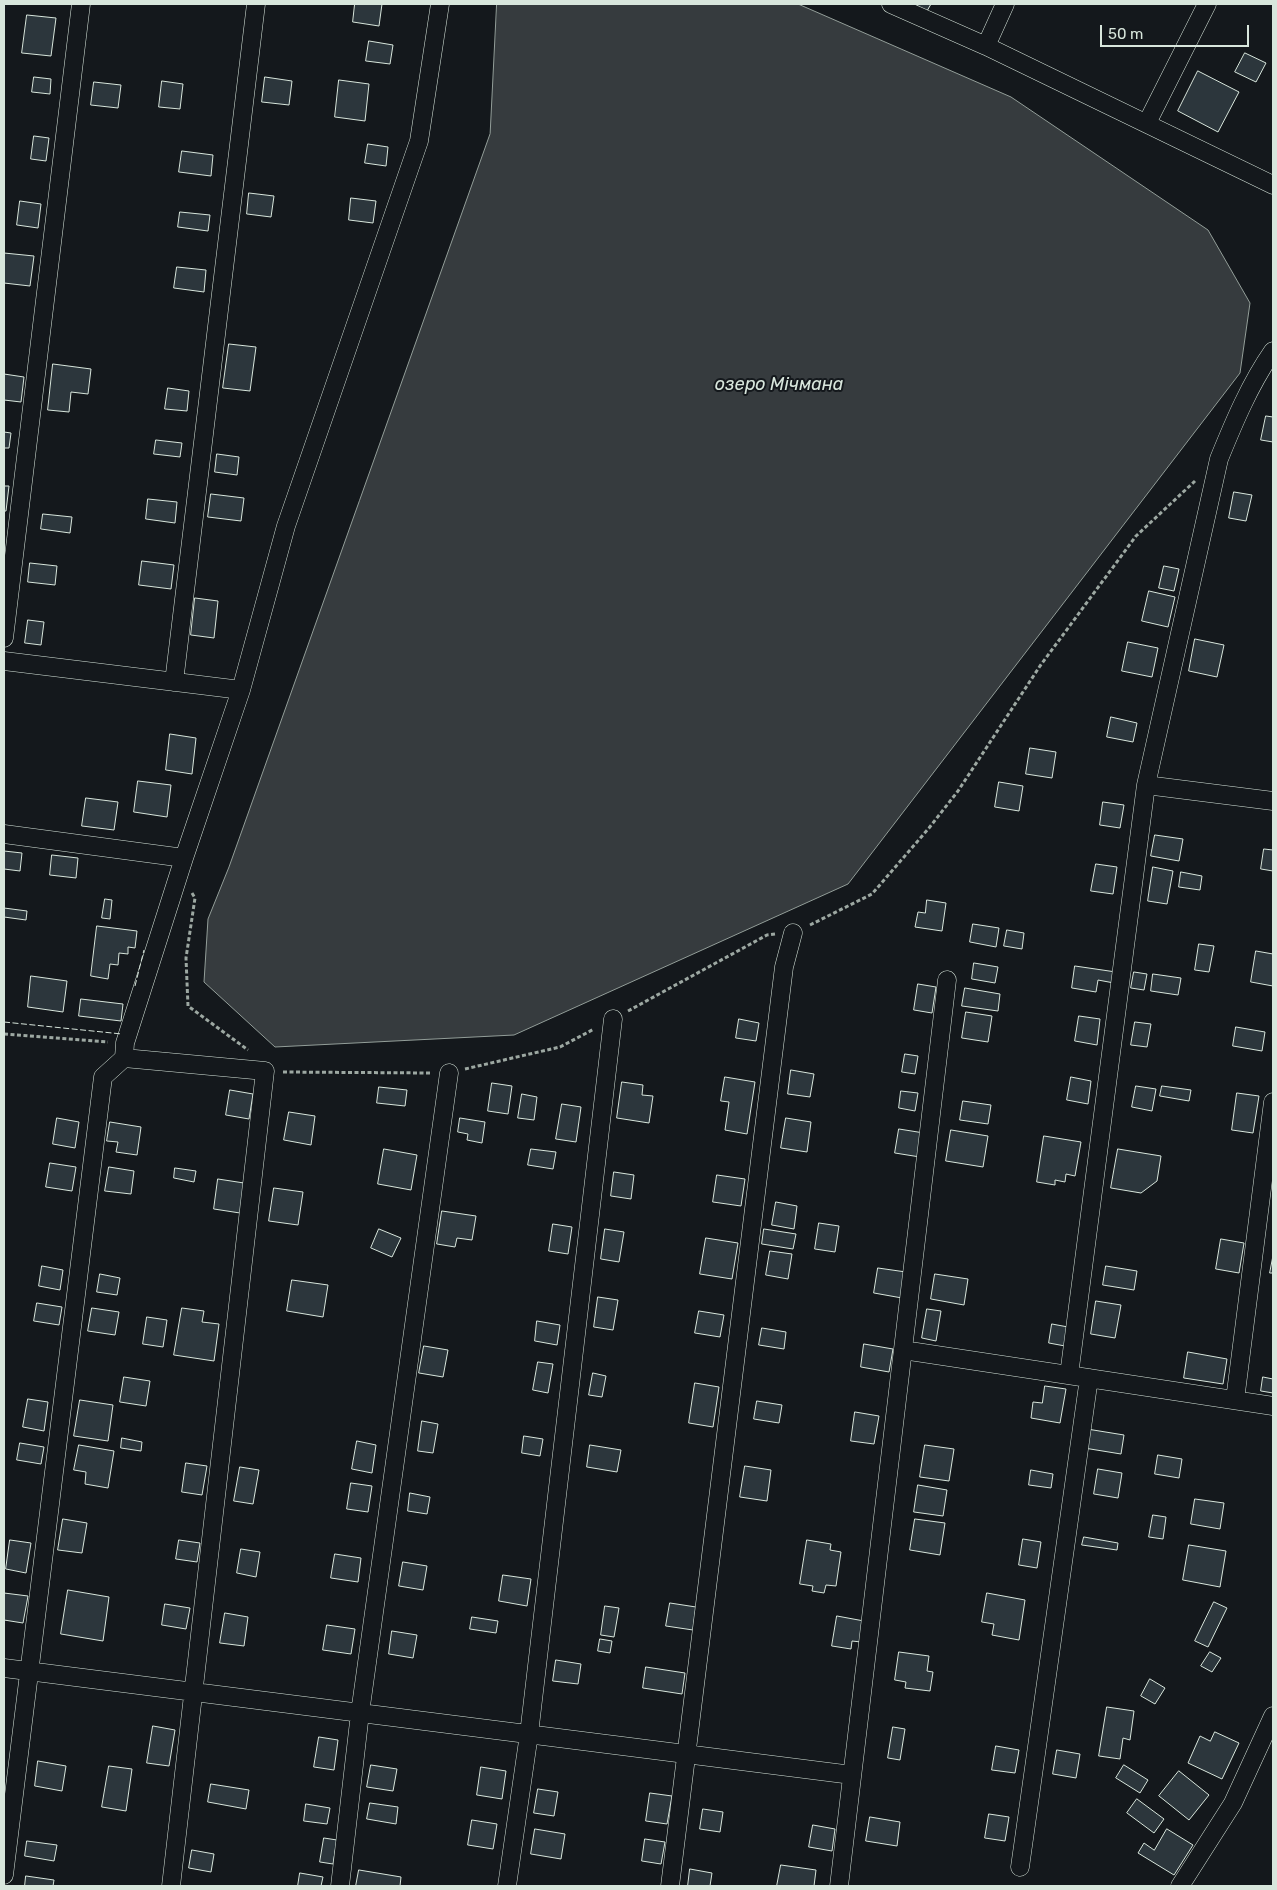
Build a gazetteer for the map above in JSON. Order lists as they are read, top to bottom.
{
  "water": ["озеро Мічмана"],
  "scale_bar": "50 m"
}
